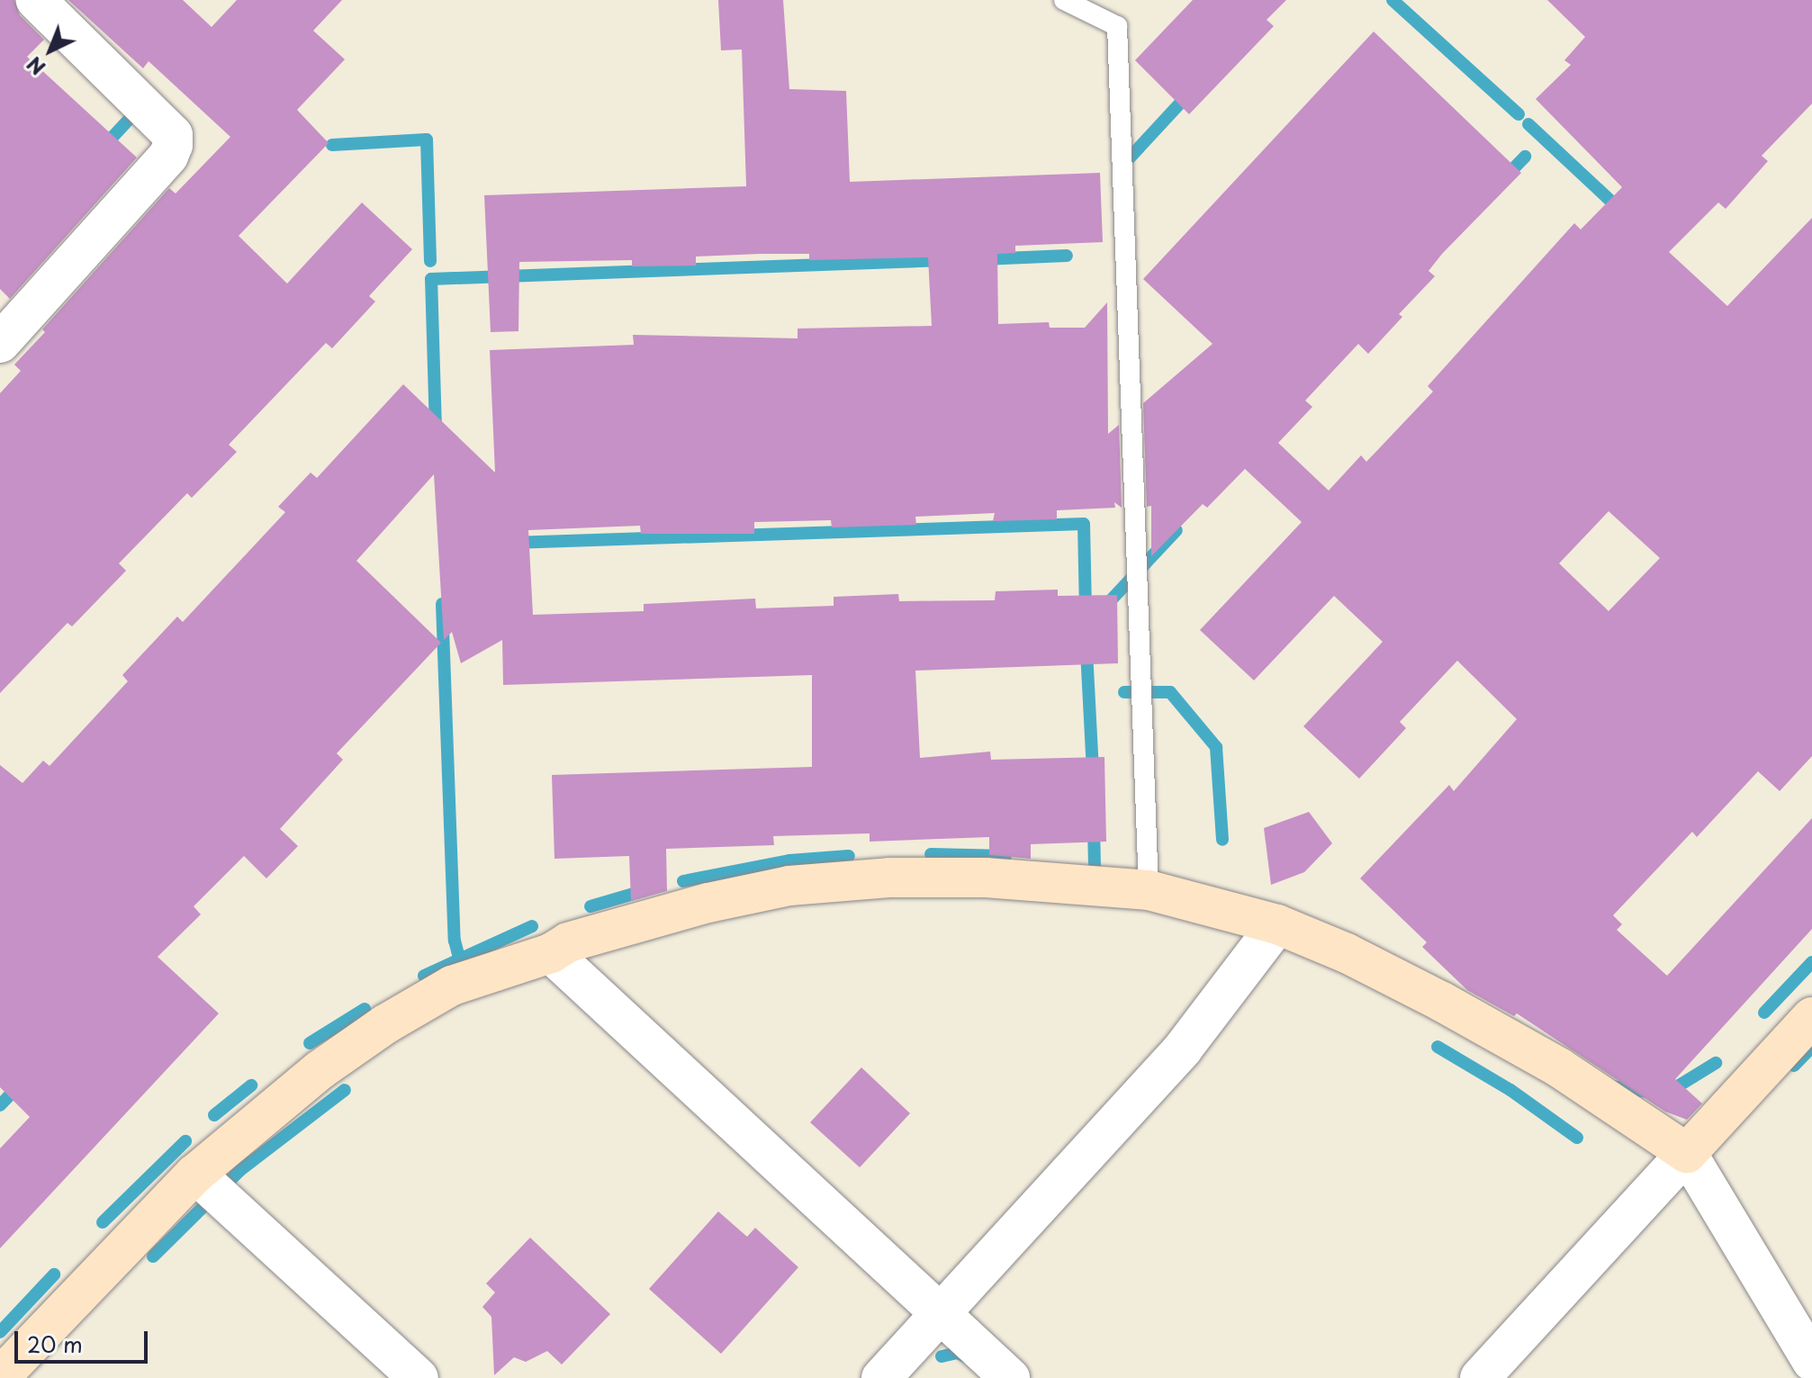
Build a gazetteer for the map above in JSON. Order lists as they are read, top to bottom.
{
  "scale_bar": "20 m",
  "north": "bottom left"
}
